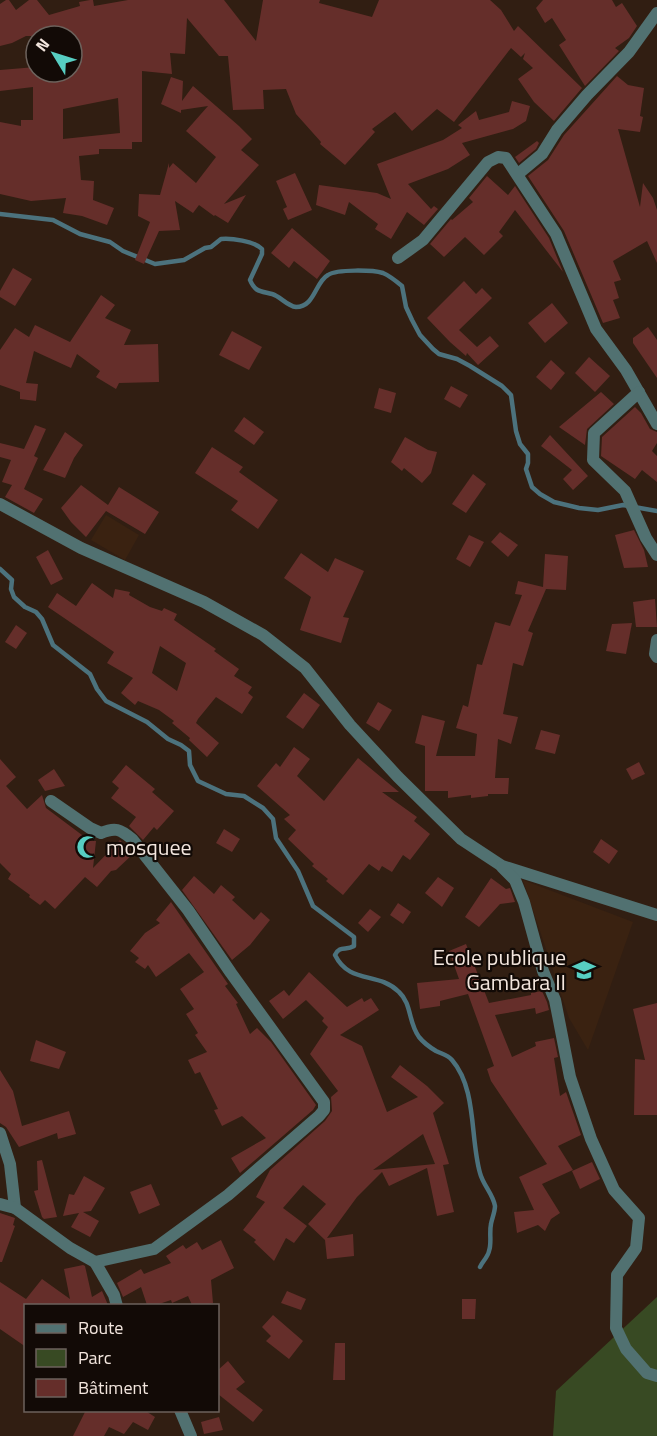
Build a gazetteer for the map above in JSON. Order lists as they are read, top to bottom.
{
  "places": {
    "mosque": ["mosquee"],
    "school or university": ["Ecole publique Gambara II"]
  },
  "legend": ["Route", "Parc", "Bâtiment"],
  "north": "top left"
}
